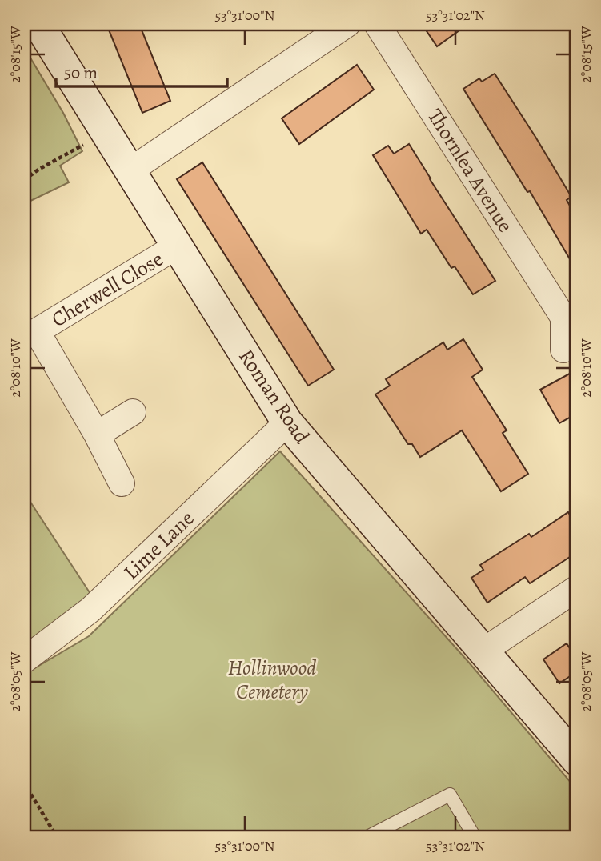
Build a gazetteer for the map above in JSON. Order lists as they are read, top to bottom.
{
  "streets": {
    "street": [
      "Thornlea Avenue",
      "Cherwell Close",
      "Roman Road",
      "Lime Lane"
    ]
  },
  "crossings": [
    ["Cherwell Close", "Roman Road"],
    ["Roman Road", "Lime Lane"]
  ],
  "parks": ["Hollinwood Cemetery"],
  "scale_bar": "50 m",
  "coordinates": [
    "53°31'00\"N",
    "53°31'02\"N",
    "2°08'15\"W",
    "2°08'10\"W",
    "2°08'05\"W"
  ]
}
